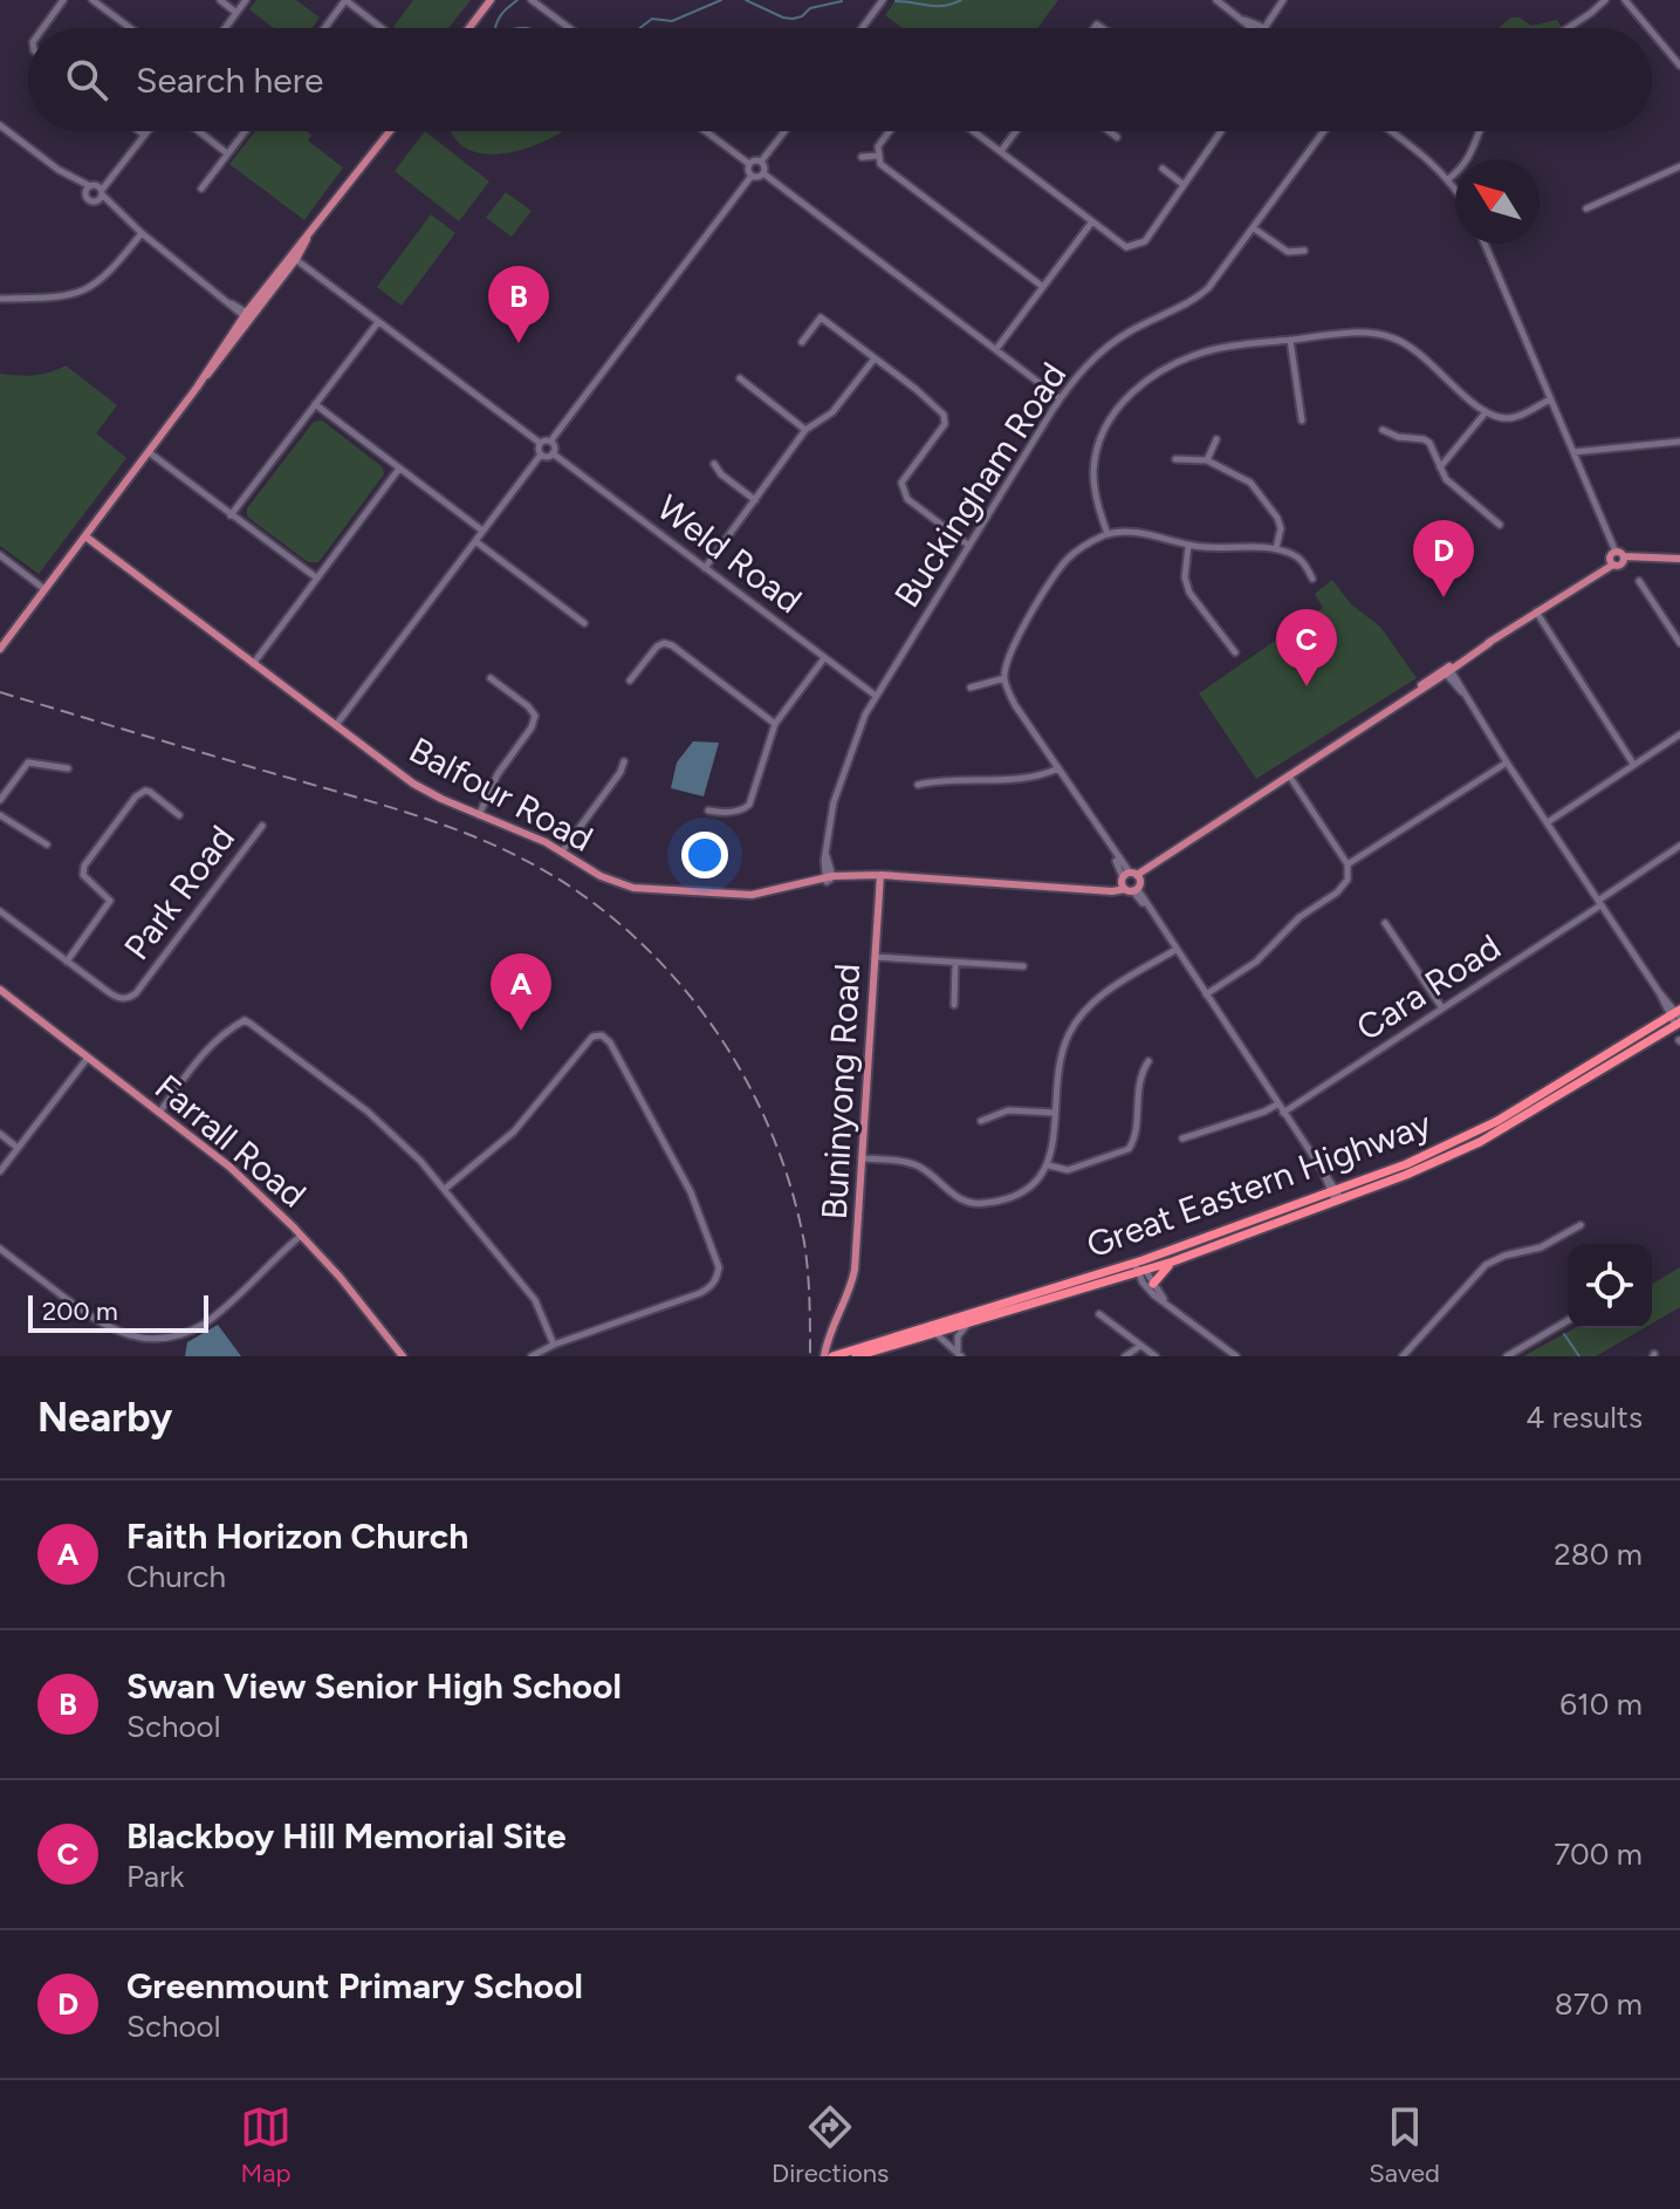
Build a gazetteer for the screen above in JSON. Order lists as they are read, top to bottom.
{
  "streets": {
    "highway": ["Great Eastern Highway"],
    "main road": ["Balfour Road", "Buninyong Road", "Farrall Road"],
    "street": [
      "Buckingham Road",
      "Weld Road",
      "Park Road",
      "Cara Road"
    ]
  },
  "crossings": [
    ["Buckingham Road", "Weld Road"],
    ["Buckingham Road", "Balfour Road"],
    ["Balfour Road", "Buninyong Road"]
  ],
  "scale_bar": "200 m",
  "north": "top left",
  "page": {
    "search": "Search here",
    "pins": [
      "B",
      "D",
      "C",
      "A"
    ],
    "scale": "200 m",
    "heading": ["Nearby", "4 results"],
    "list": [
      {
        "mark": "A",
        "name": "Faith Horizon Church",
        "note": "Church",
        "value": "280 m"
      },
      {
        "mark": "B",
        "name": "Swan View Senior High School",
        "note": "School",
        "value": "610 m"
      },
      {
        "mark": "C",
        "name": "Blackboy Hill Memorial Site",
        "note": "Park",
        "value": "700 m"
      },
      {
        "mark": "D",
        "name": "Greenmount Primary School",
        "note": "School",
        "value": "870 m"
      }
    ],
    "nav": ["Map", "Directions", "Saved"]
  }
}
